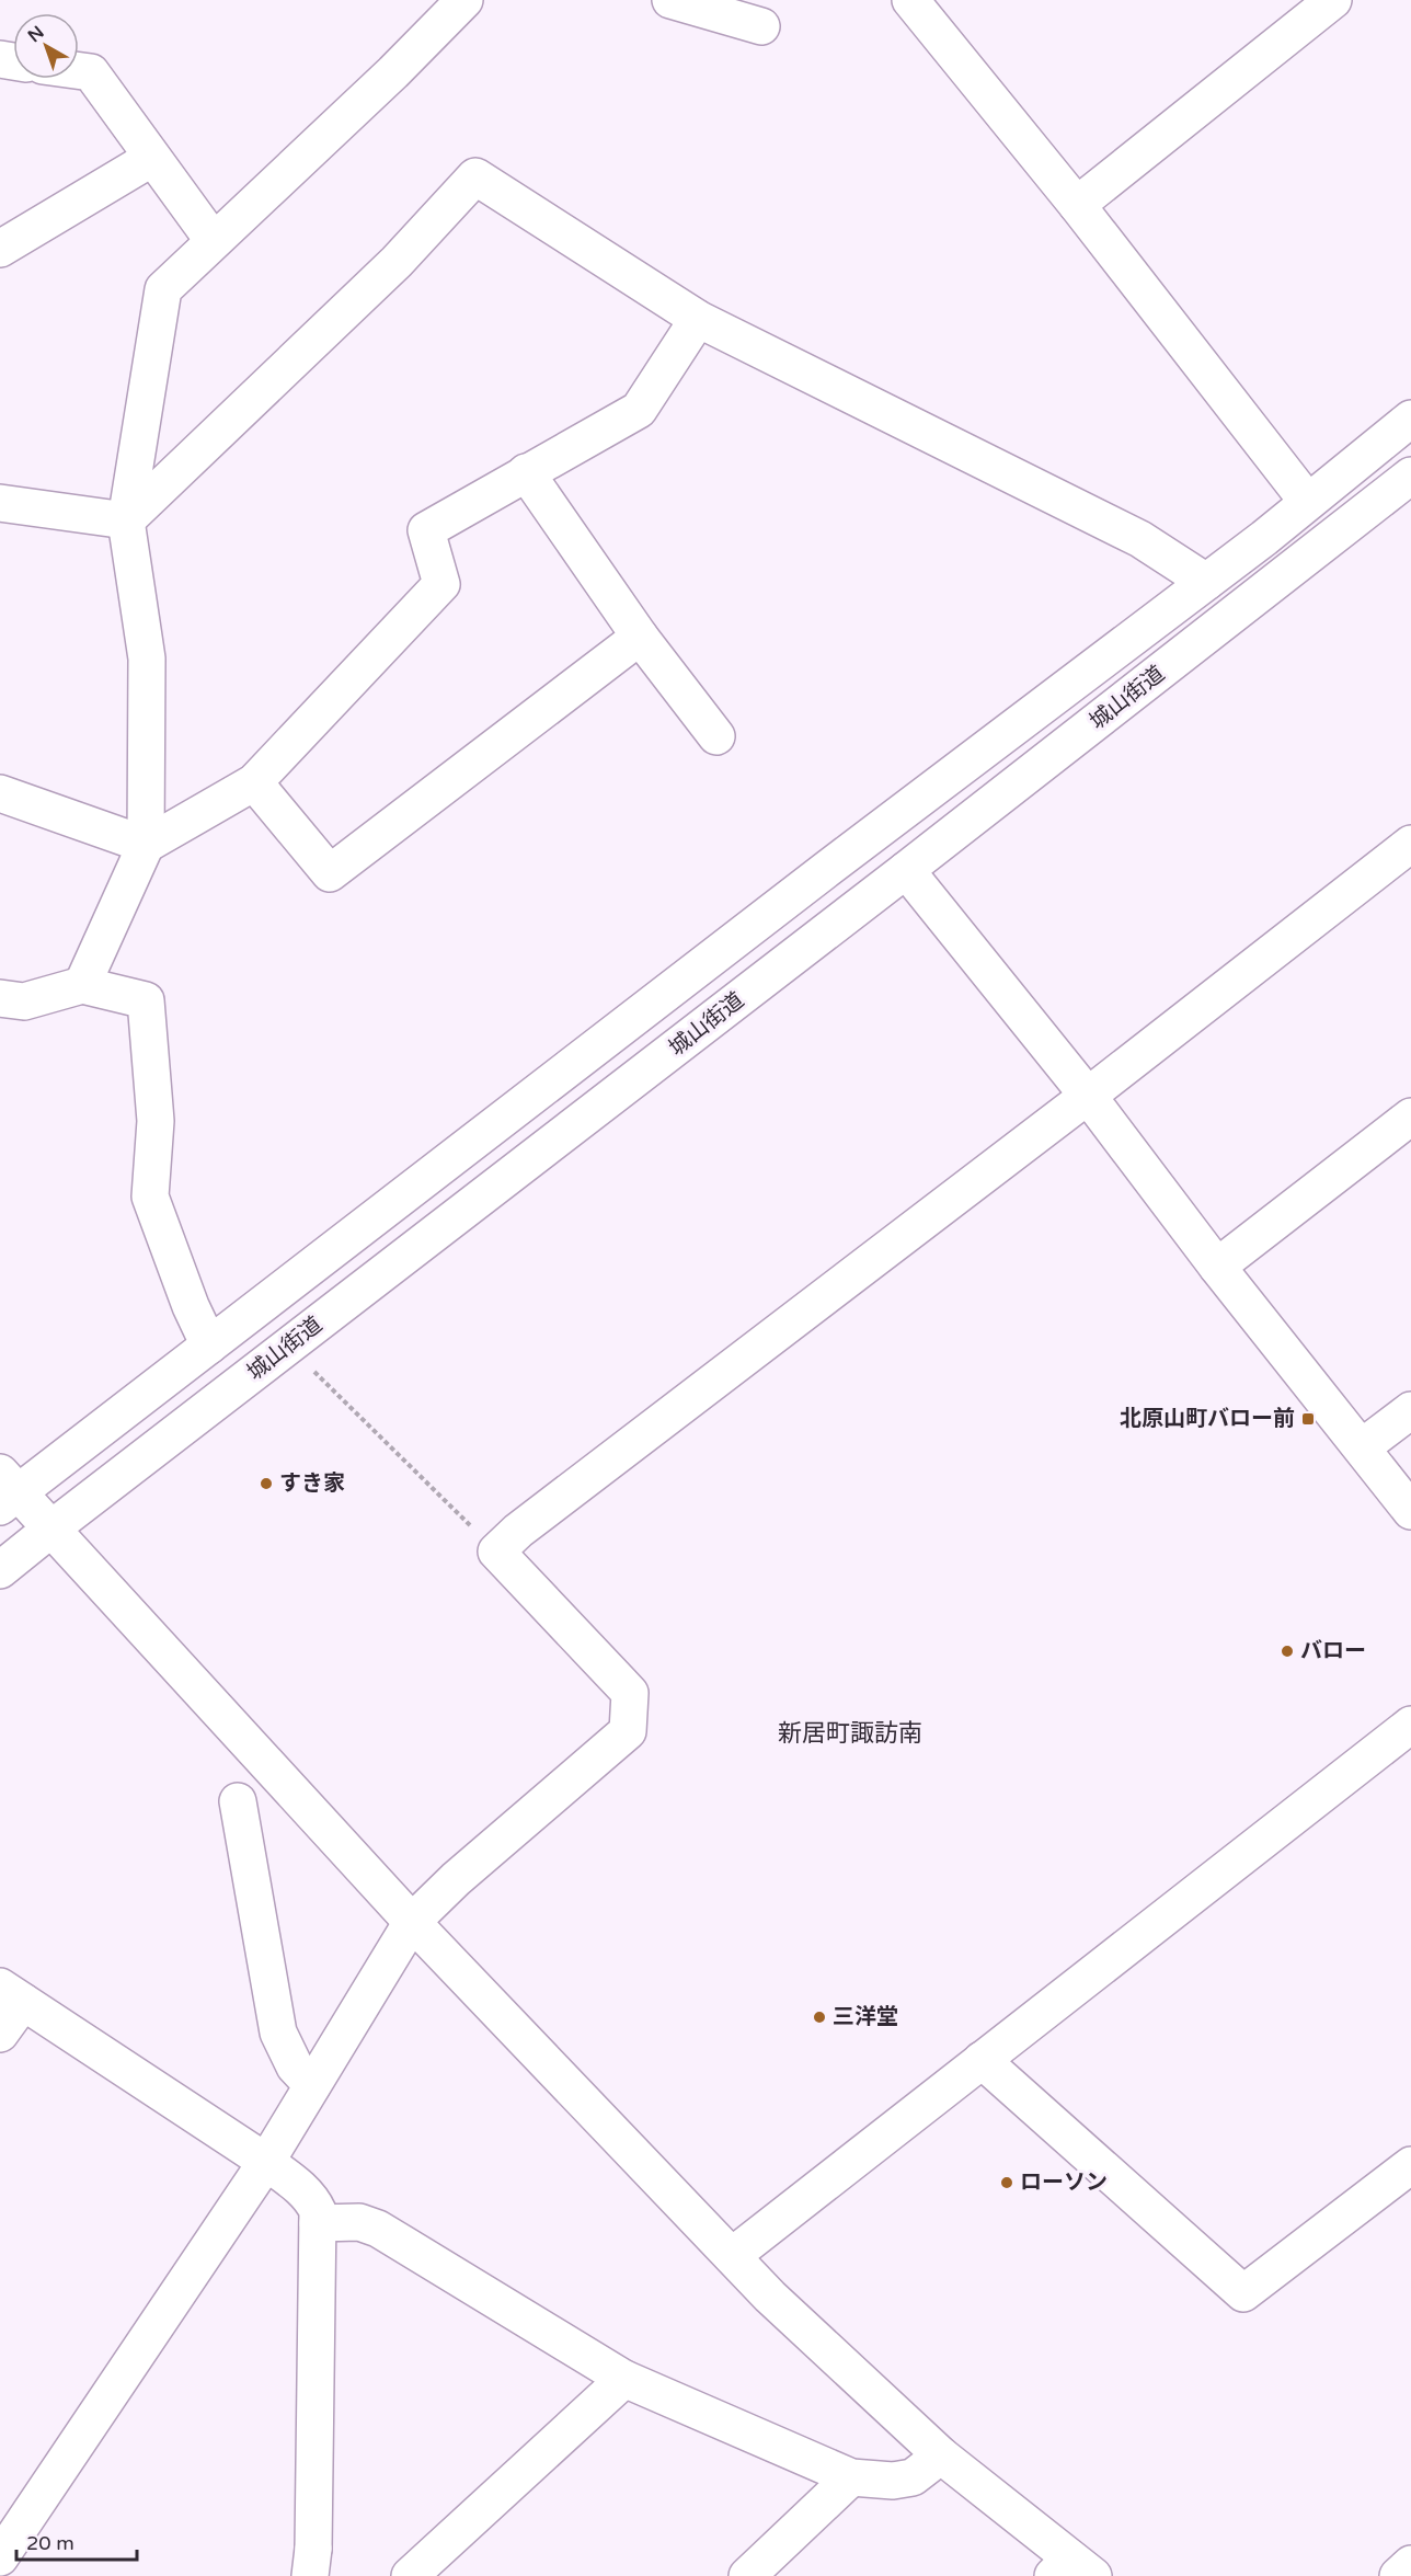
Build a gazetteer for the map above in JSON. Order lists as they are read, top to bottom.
{
  "streets": {
    "street": ["城山街道"]
  },
  "districts": ["新居町諏訪南"],
  "places": {
    "transit": ["北原山町バロー前"],
    "other": [
      "すき家",
      "バロー",
      "三洋堂",
      "ローソン"
    ]
  },
  "scale_bar": "20 m",
  "north": "top left"
}
